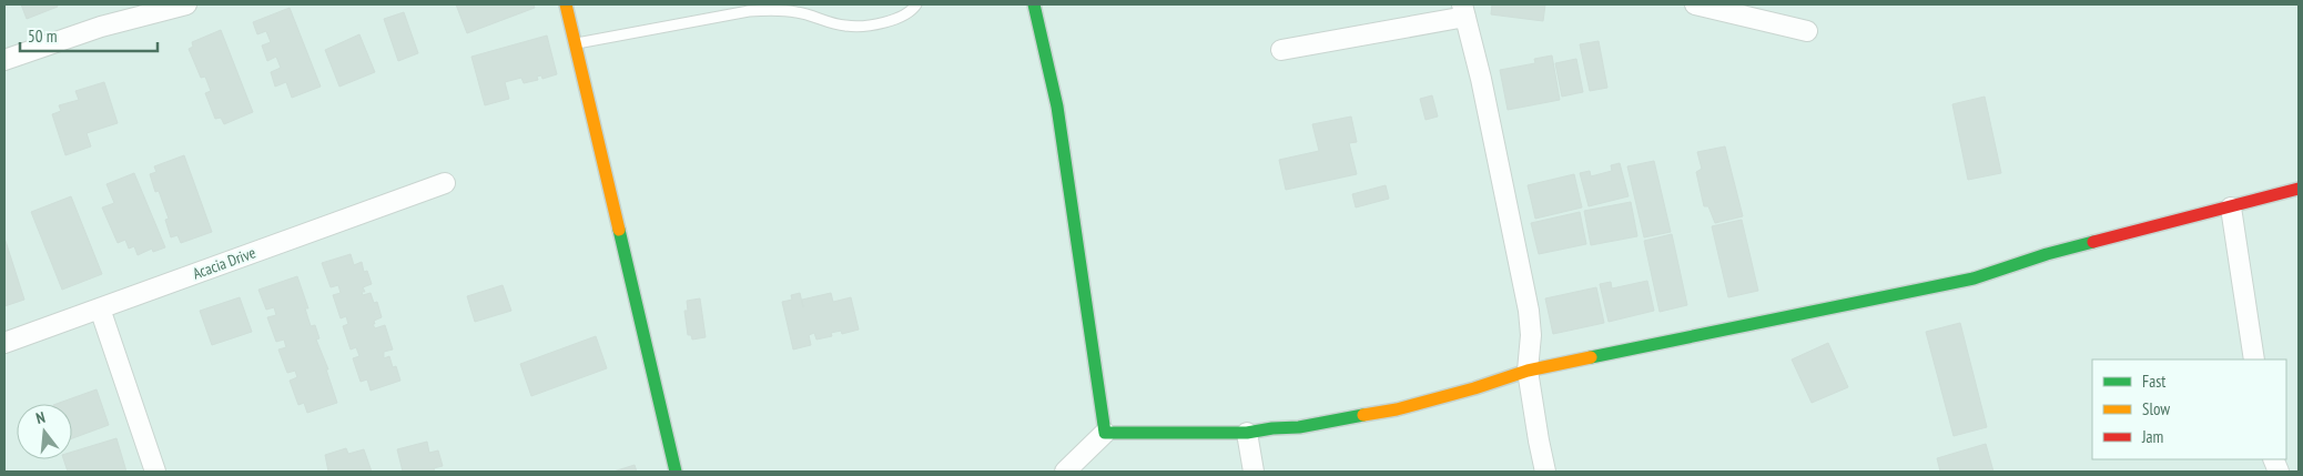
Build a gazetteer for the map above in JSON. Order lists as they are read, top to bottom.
{
  "streets": {
    "street": ["Acacia Drive"]
  },
  "legend": ["Fast", "Slow", "Jam"],
  "scale_bar": "50 m",
  "north": "top"
}
